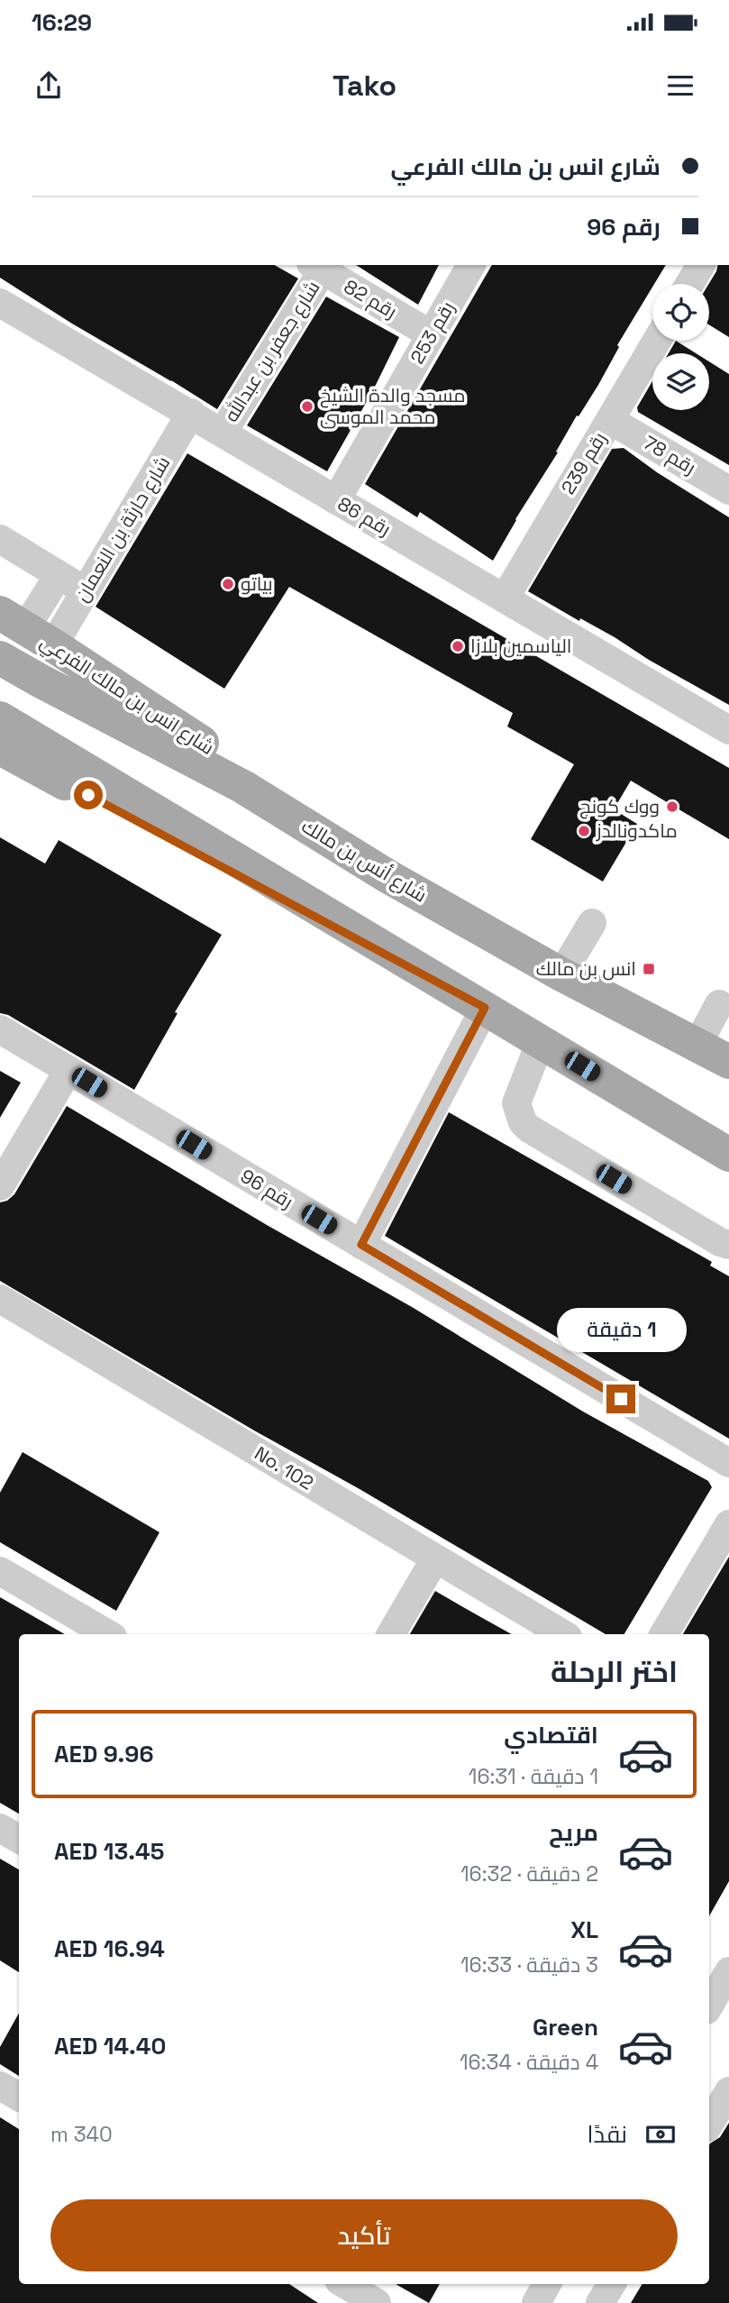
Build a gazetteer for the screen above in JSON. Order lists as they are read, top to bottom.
{
  "streets": {
    "main road": ["شارع انس بن مالك الفرعي", "شارع أنس بن مالك"],
    "street": [
      "رقم 82",
      "رقم 253",
      "شارع جعفر بن عبدالله",
      "رقم 78",
      "رقم 239",
      "رقم 86",
      "شارع حارثة بن النعمان",
      "رقم 96",
      "No. 102"
    ]
  },
  "crossings": [
    ["رقم 82", "رقم 253"],
    ["رقم 82", "شارع جعفر بن عبدالله"],
    ["رقم 253", "رقم 86"],
    ["شارع جعفر بن عبدالله", "رقم 86"],
    ["رقم 78", "رقم 239"],
    ["رقم 239", "رقم 86"],
    ["رقم 86", "شارع حارثة بن النعمان"],
    ["شارع حارثة بن النعمان", "شارع انس بن مالك الفرعي"],
    ["شارع انس بن مالك الفرعي", "شارع أنس بن مالك"]
  ],
  "places": {
    "other": [
      "مسجد والدة الشيخ محمد الموسى",
      "بياتو",
      "الياسمين بلازا",
      "ووك كونج",
      "ماكدونالدز"
    ],
    "transit": ["انس بن مالك"]
  },
  "page": {
    "status": "16:29",
    "header": "Tako",
    "banner": ["شارع انس بن مالك الفرعي", "رقم 96"],
    "bubble": "1 دقيقة",
    "heading": "اختر الرحلة",
    "list": [
      {
        "name": "اقتصادي",
        "note": "1 دقيقة · 16:31",
        "value": "AED 9.96"
      },
      {
        "name": "مريح",
        "note": "2 دقيقة · 16:32",
        "value": "AED 13.45"
      },
      {
        "name": "XL",
        "note": "3 دقيقة · 16:33",
        "value": "AED 16.94"
      },
      {
        "name": "Green",
        "note": "4 دقيقة · 16:34",
        "value": "AED 14.40"
      }
    ],
    "pay": ["نقدًا", "340 m"],
    "buttons": "تأكيد"
  }
}
